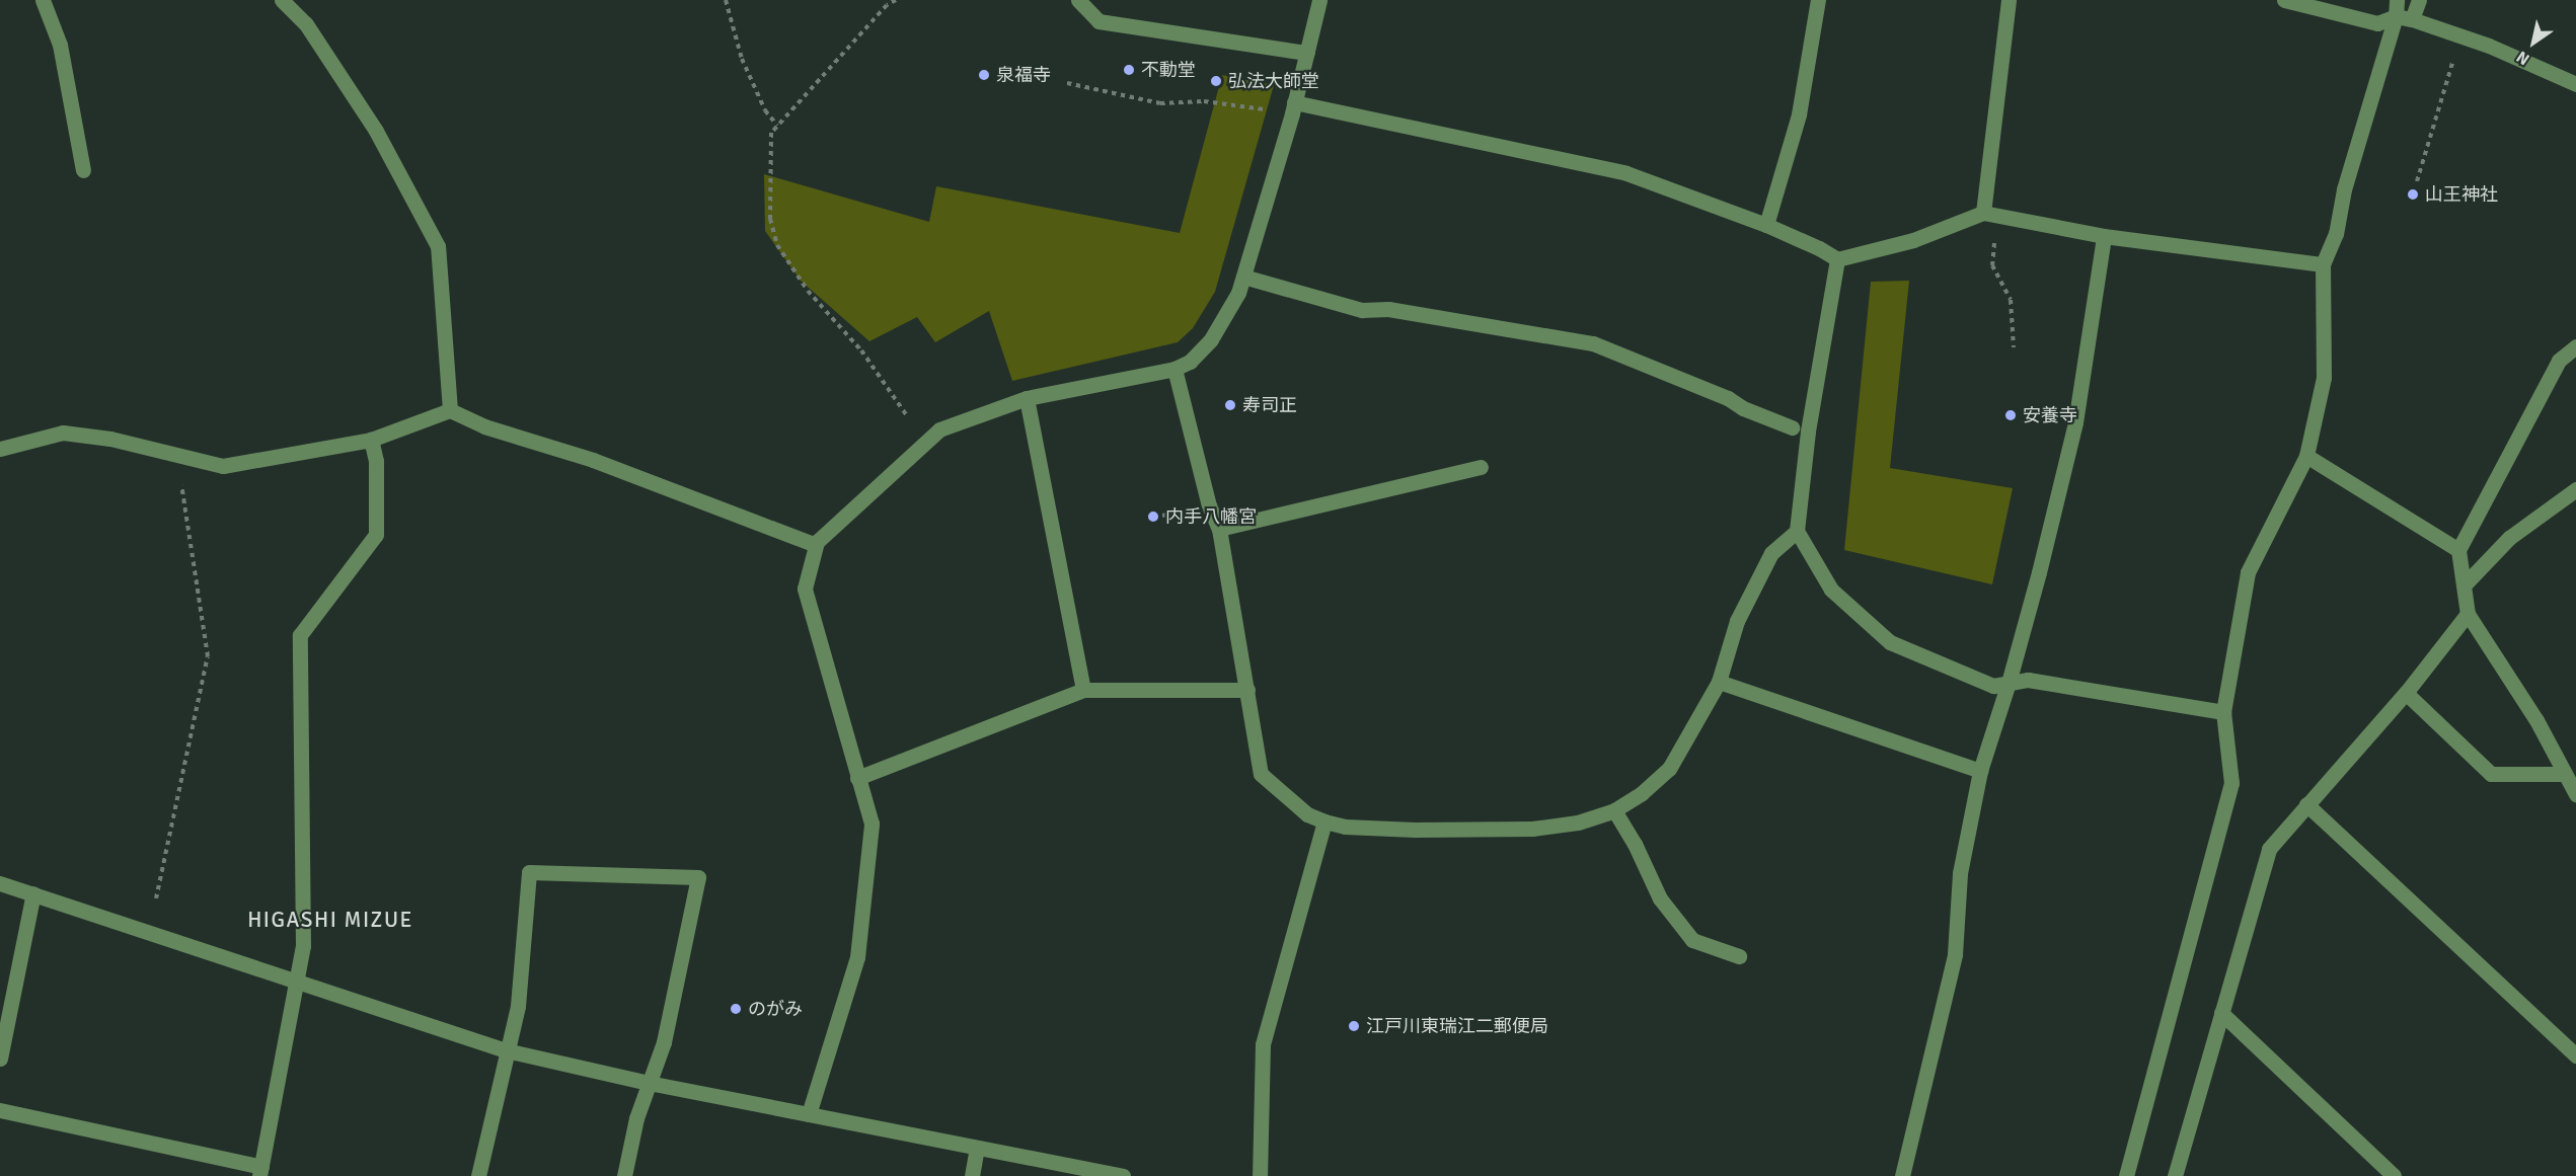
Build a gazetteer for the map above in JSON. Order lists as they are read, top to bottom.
{
  "districts": ["HIGASHI MIZUE"],
  "places": [
    "不動堂",
    "泉福寺",
    "弘法大師堂",
    "山王神社",
    "寿司正",
    "安養寺",
    "内手八幡宮",
    "のがみ",
    "江戸川東瑞江二郵便局"
  ],
  "north": "bottom left"
}
